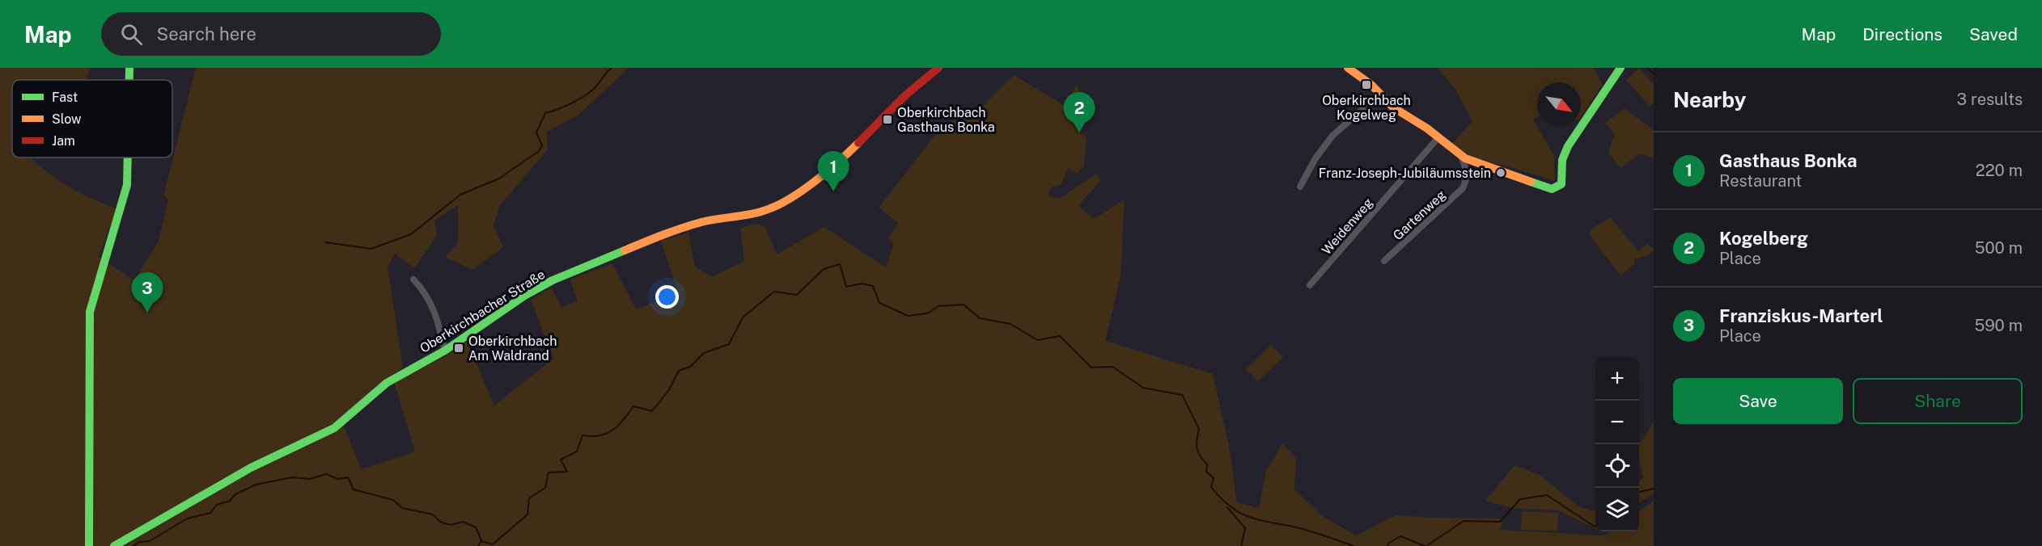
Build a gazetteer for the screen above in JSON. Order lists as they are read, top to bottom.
{
  "streets": {
    "street": ["Gartenweg", "Weidenweg", "Oberkirchbacher Straße"]
  },
  "places": {
    "transit": ["Oberkirchbach Kogelweg", "Oberkirchbach Gasthaus Bonka", "Oberkirchbach Am Waldrand"],
    "other": ["Franz-Joseph-Jubiläumsstein"]
  },
  "legend": ["Fast", "Slow", "Jam"],
  "north": "bottom right",
  "page": {
    "header": "Map",
    "search": "Search here",
    "nav": ["Map", "Directions", "Saved"],
    "heading": ["Nearby", "3 results"],
    "pins": ["2", "1", "3"],
    "list": [
      {
        "mark": "1",
        "name": "Gasthaus Bonka",
        "note": "Restaurant",
        "value": "220 m"
      },
      {
        "mark": "2",
        "name": "Kogelberg",
        "note": "Place",
        "value": "500 m"
      },
      {
        "mark": "3",
        "name": "Franziskus-Marterl",
        "note": "Place",
        "value": "590 m"
      }
    ],
    "map_buttons": ["+", "−"],
    "buttons": ["Save", "Share"]
  }
}
